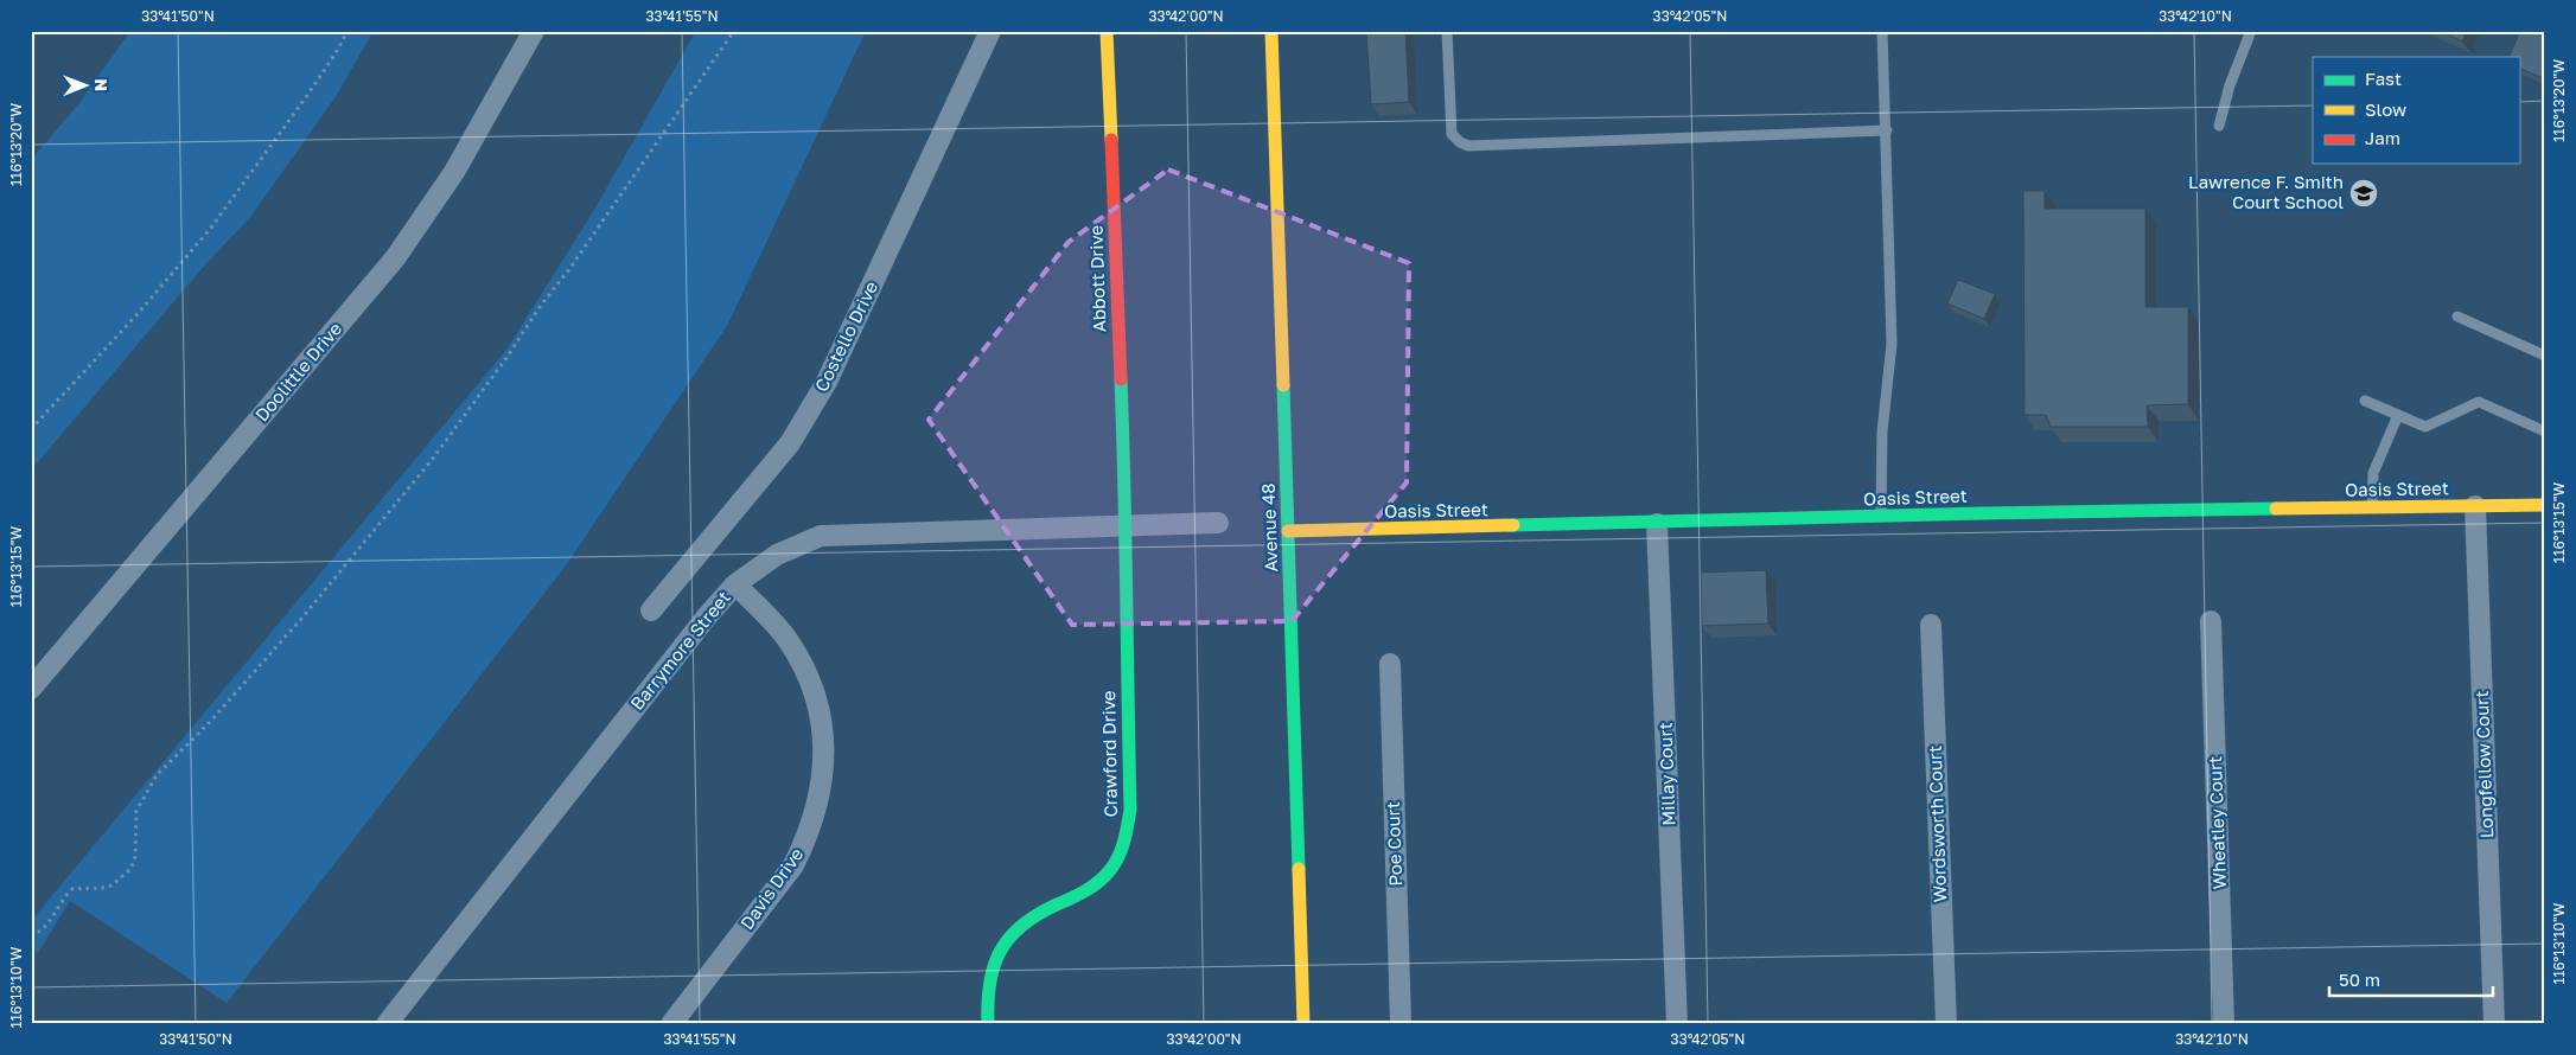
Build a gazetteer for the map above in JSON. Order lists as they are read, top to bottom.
{
  "streets": {
    "street": [
      "Abbott Drive",
      "Costello Drive",
      "Doolittle Drive",
      "Oasis Street",
      "Avenue 48",
      "Barrymore Street",
      "Crawford Drive",
      "Longfellow Court",
      "Millay Court",
      "Wheatley Court",
      "Wordsworth Court",
      "Poe Court",
      "Davis Drive"
    ]
  },
  "crossings": [
    ["Abbott Drive", "Barrymore Street"],
    ["Abbott Drive", "Crawford Drive"],
    ["Oasis Street", "Avenue 48"],
    ["Oasis Street", "Longfellow Court"],
    ["Oasis Street", "Millay Court"],
    ["Barrymore Street", "Crawford Drive"],
    ["Barrymore Street", "Davis Drive"]
  ],
  "places": {
    "school or university": ["Lawrence F. Smith Court School"]
  },
  "legend": ["Fast", "Slow", "Jam"],
  "scale_bar": "50 m",
  "north": "right",
  "coordinates": [
    "33°41'50\"N",
    "33°41'55\"N",
    "33°42'00\"N",
    "33°42'05\"N",
    "33°42'10\"N",
    "116°13'20\"W",
    "116°13'15\"W",
    "116°13'10\"W"
  ]
}
